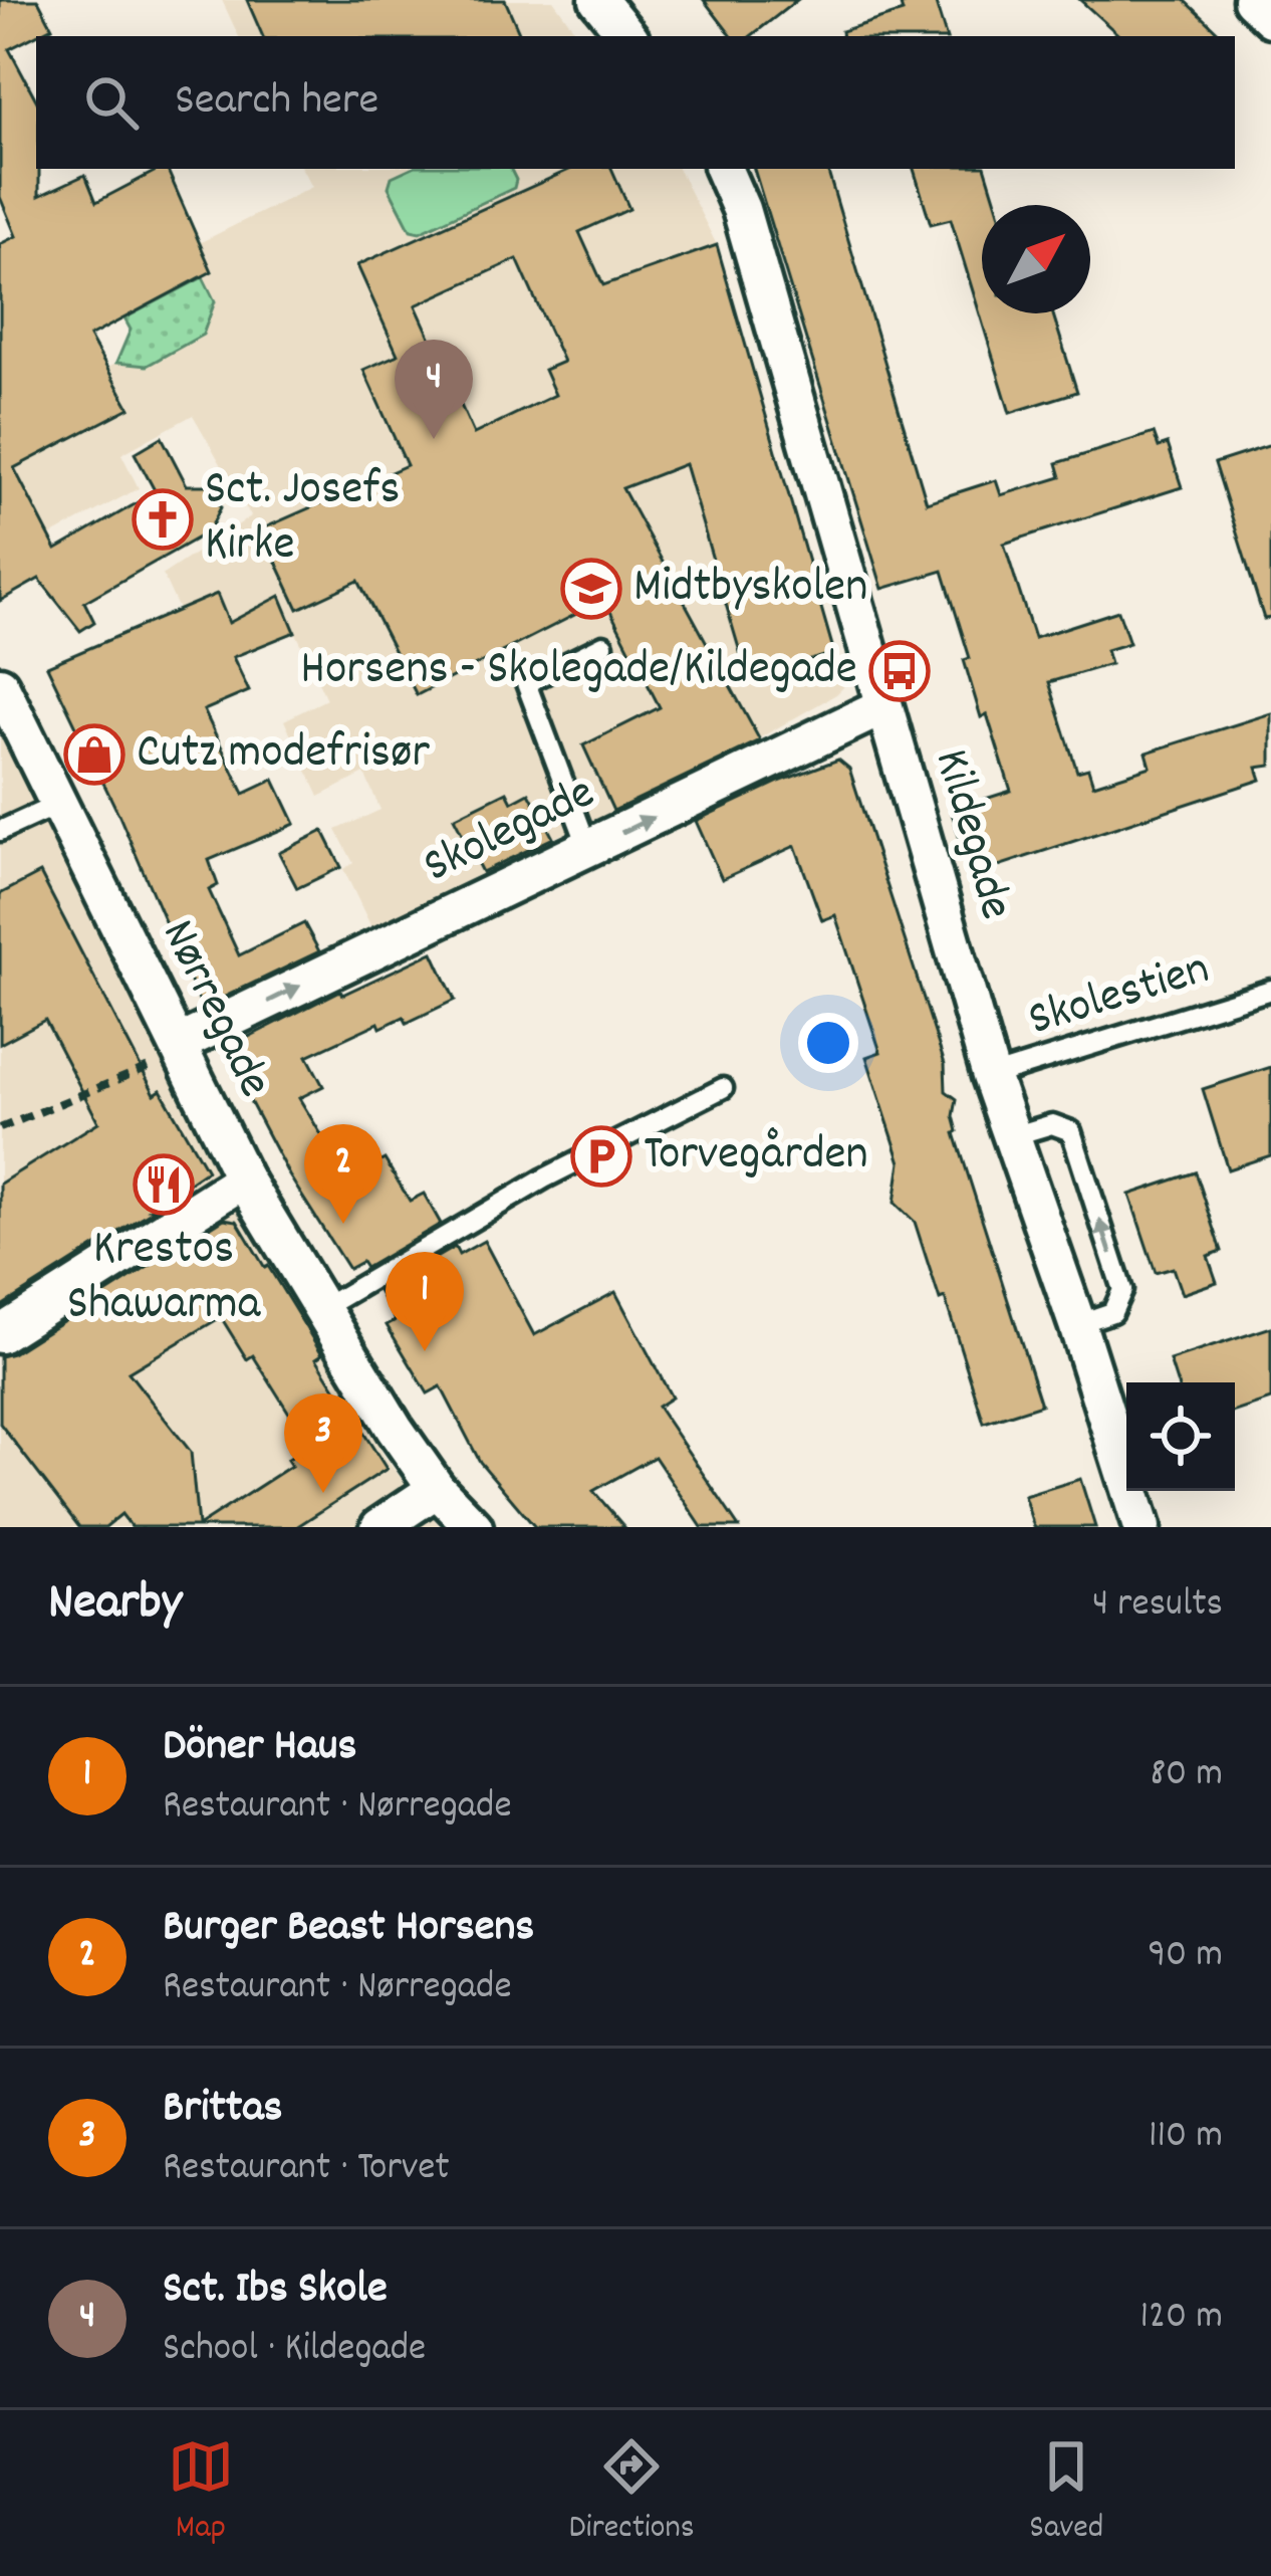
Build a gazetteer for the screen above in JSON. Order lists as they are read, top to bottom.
{
  "streets": {
    "street": ["Skolegade", "Kildegade", "Nørregade"],
    "lane": ["Skolestien"]
  },
  "crossings": [
    ["Skolegade", "Kildegade"],
    ["Skolegade", "Nørregade"],
    ["Kildegade", "Skolestien"]
  ],
  "one_way": ["Skolegade"],
  "places": {
    "church": ["Sct. Josefs Kirke"],
    "school or university": ["Midtbyskolen"],
    "bus stop": ["Horsens - Skolegade/Kildegade"],
    "shop": ["Cutz modefrisør"],
    "parking": ["Torvegården"],
    "restaurant": ["Krestos Shawarma"]
  },
  "north": "top right",
  "page": {
    "search": "Search here",
    "pins": [
      "4",
      "2",
      "1",
      "3"
    ],
    "heading": ["Nearby", "4 results"],
    "list": [
      {
        "mark": "1",
        "name": "Döner Haus",
        "note": "Restaurant · Nørregade",
        "value": "80 m"
      },
      {
        "mark": "2",
        "name": "Burger Beast Horsens",
        "note": "Restaurant · Nørregade",
        "value": "90 m"
      },
      {
        "mark": "3",
        "name": "Brittas",
        "note": "Restaurant · Torvet",
        "value": "110 m"
      },
      {
        "mark": "4",
        "name": "Sct. Ibs Skole",
        "note": "School · Kildegade",
        "value": "120 m"
      }
    ],
    "nav": ["Map", "Directions", "Saved"]
  }
}
